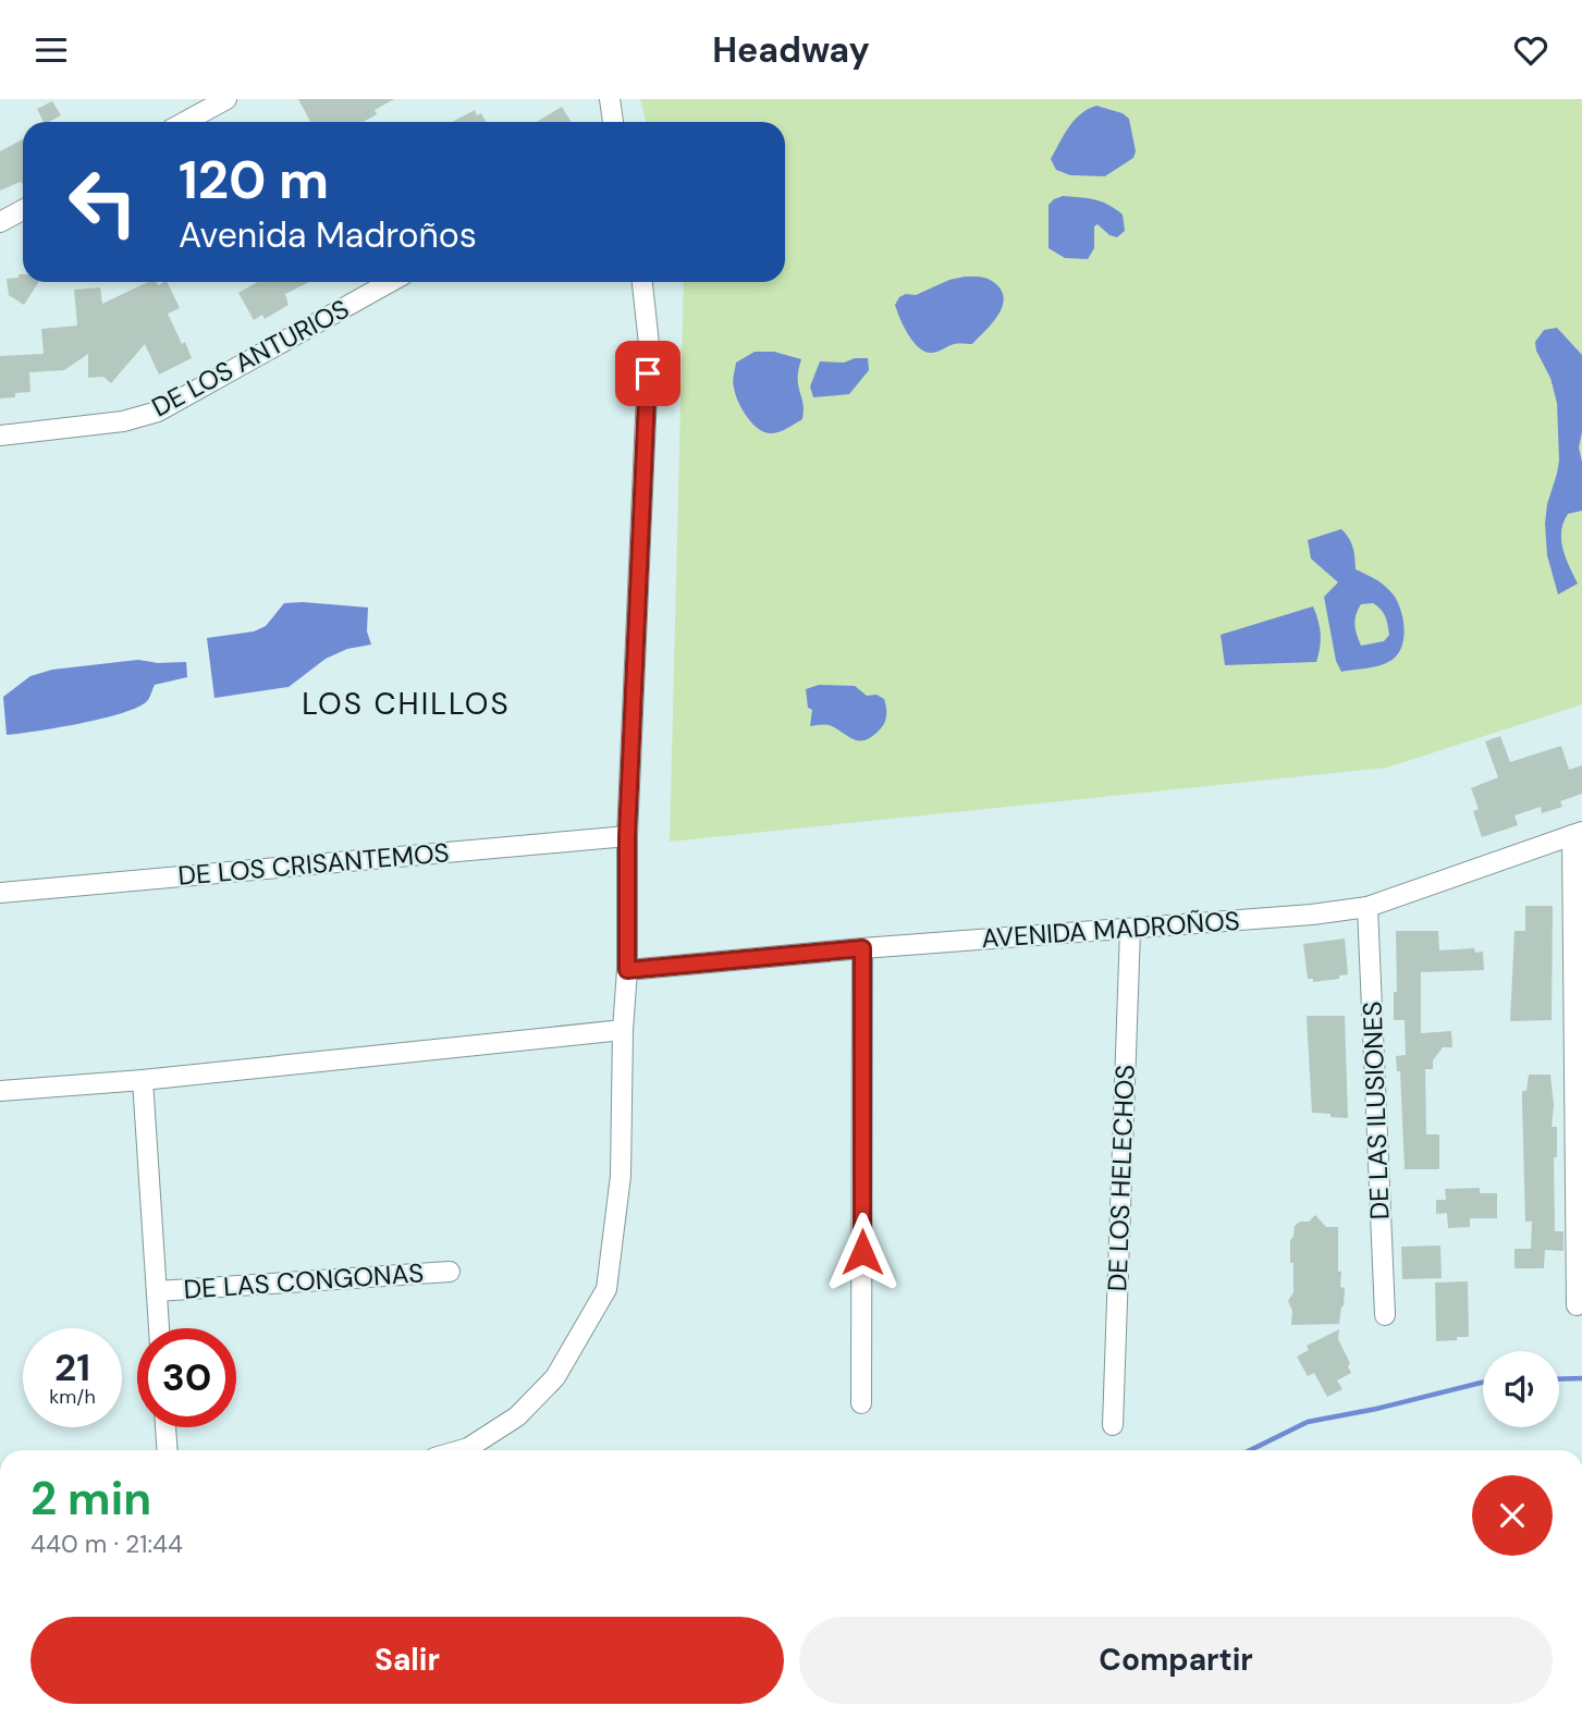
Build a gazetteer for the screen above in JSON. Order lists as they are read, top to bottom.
{
  "streets": {
    "street": [
      "DE LOS ANTURIOS",
      "DE LOS CRISANTEMOS",
      "AVENIDA MADROÑOS",
      "DE LAS ILUSIONES",
      "DE LOS HELECHOS",
      "DE LAS CONGONAS"
    ]
  },
  "crossings": [
    ["AVENIDA MADROÑOS", "DE LAS ILUSIONES"],
    ["AVENIDA MADROÑOS", "DE LOS HELECHOS"]
  ],
  "districts": ["LOS CHILLOS"],
  "page": {
    "header": "Headway",
    "turn": ["120 m", "Avenida Madroños"],
    "speed": "21 km/h",
    "limit": "30",
    "heading": ["2 min", "440 m · 21:44"],
    "buttons": ["Salir", "Compartir"]
  }
}
